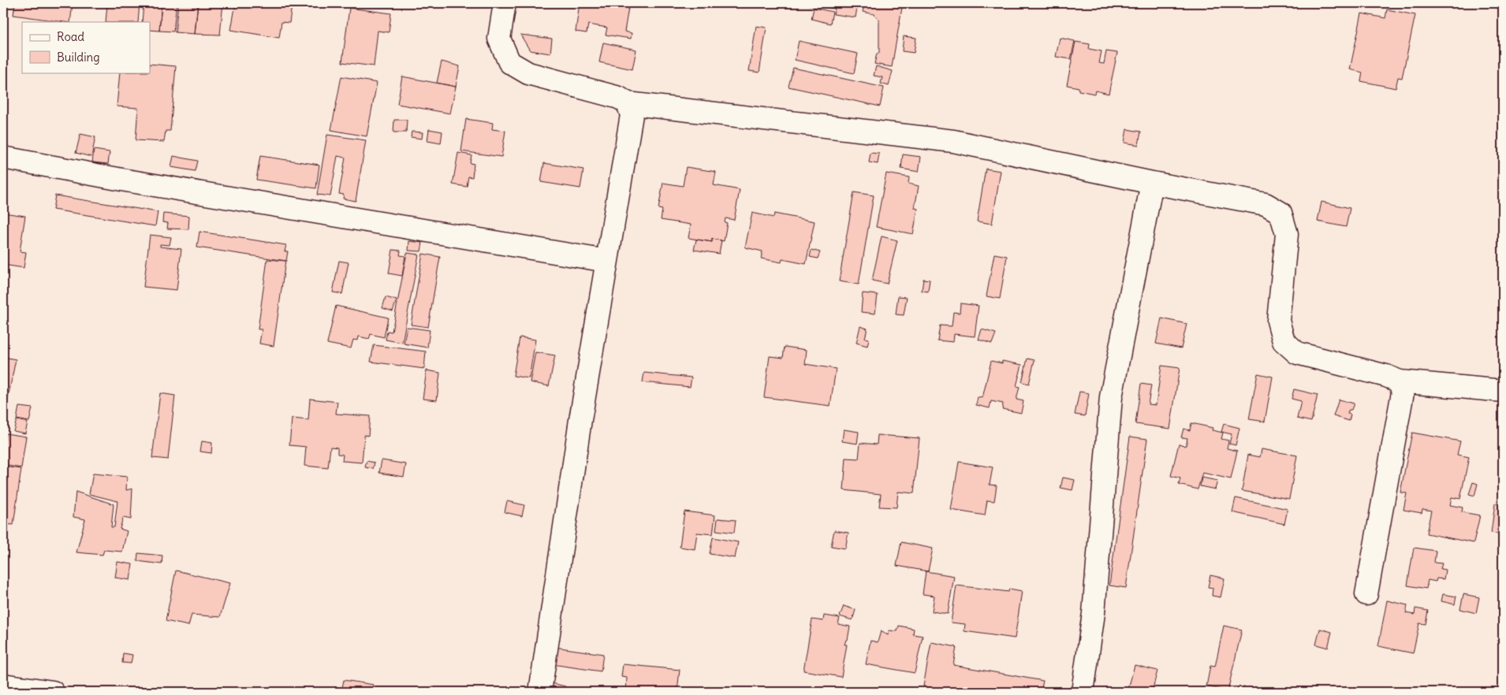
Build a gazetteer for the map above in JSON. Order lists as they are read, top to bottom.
{
  "legend": ["Road", "Building"]
}
